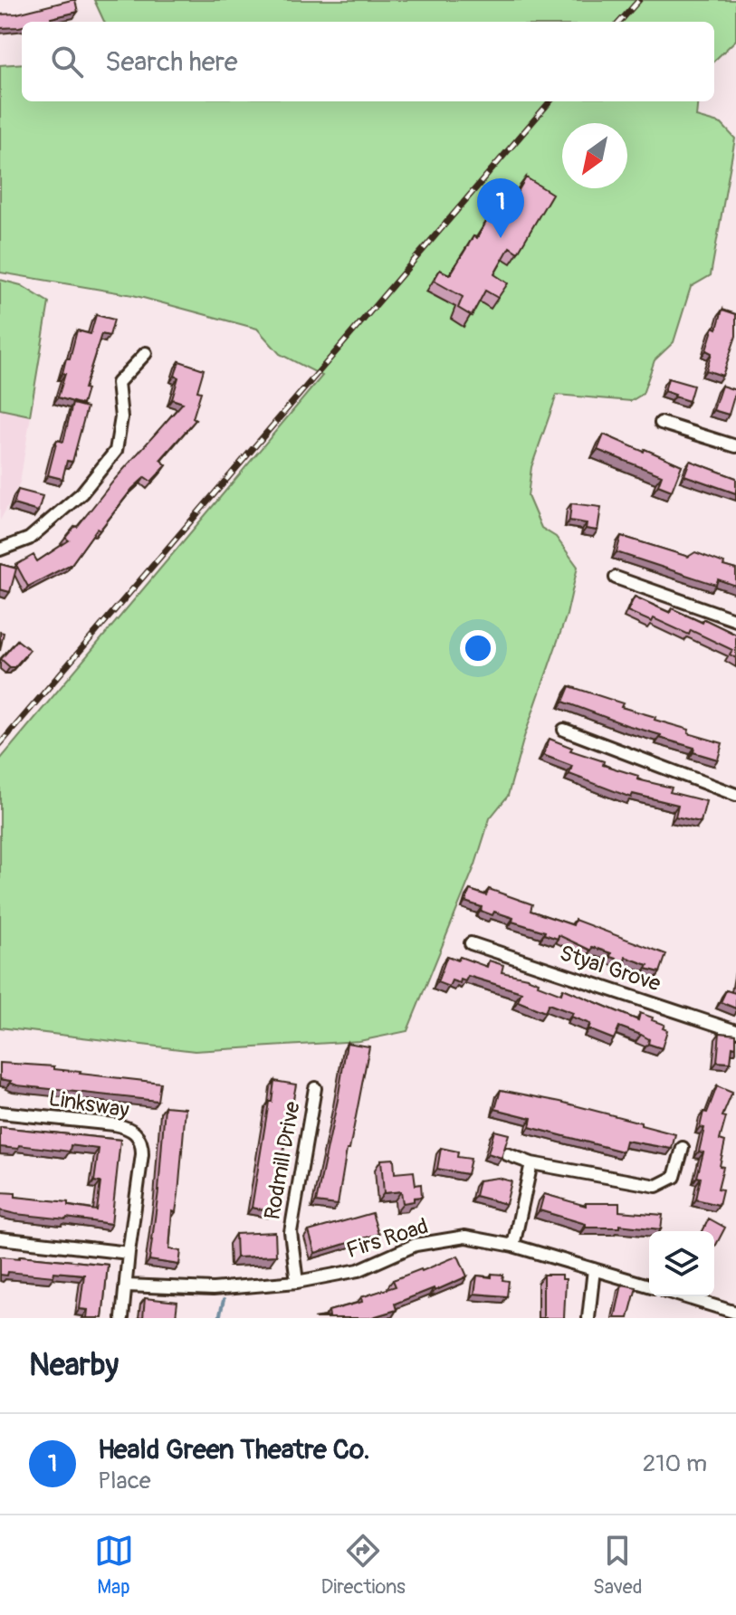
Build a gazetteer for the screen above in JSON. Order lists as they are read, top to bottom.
{
  "streets": {
    "street": [
      "Styal Grove",
      "Linksway",
      "Rodmill Drive",
      "Firs Road"
    ]
  },
  "crossings": [
    ["Linksway", "Firs Road"],
    ["Rodmill Drive", "Firs Road"]
  ],
  "north": "bottom left",
  "page": {
    "search": "Search here",
    "pins": "1",
    "heading": "Nearby",
    "list": [
      {
        "mark": "1",
        "name": "Heald Green Theatre Co.",
        "note": "Place",
        "value": "210 m"
      }
    ],
    "nav": ["Map", "Directions", "Saved"]
  }
}
